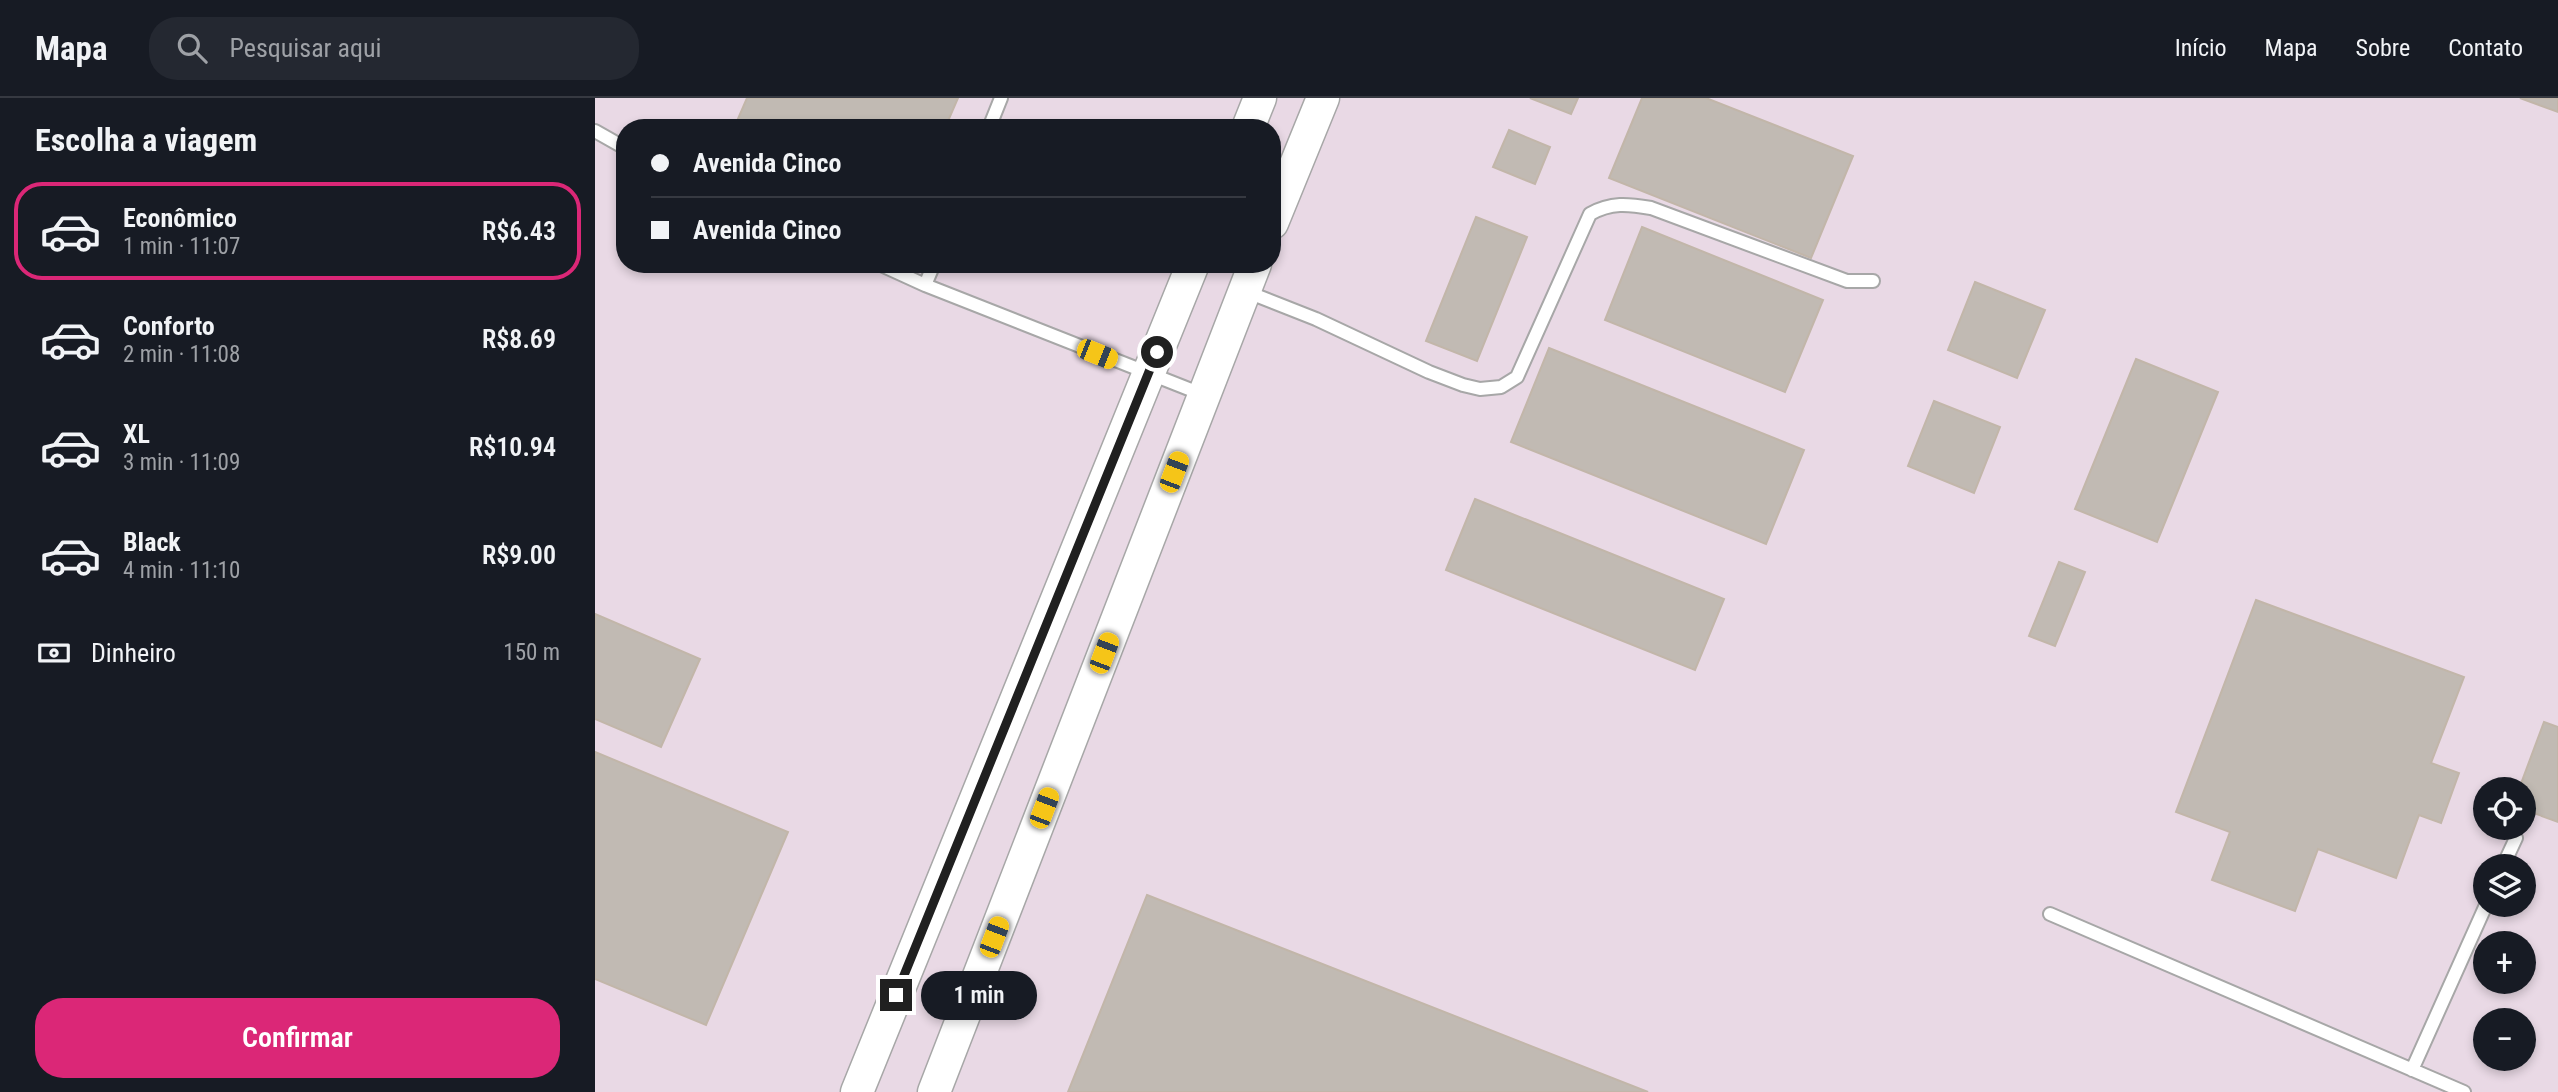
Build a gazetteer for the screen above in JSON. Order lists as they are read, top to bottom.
{
  "page": {
    "header": "Mapa",
    "search": "Pesquisar aqui",
    "nav": [
      "Início",
      "Mapa",
      "Sobre",
      "Contato"
    ],
    "heading": "Escolha a viagem",
    "banner": ["Avenida Cinco", "Avenida Cinco"],
    "list": [
      {
        "name": "Econômico",
        "note": "1 min · 11:07",
        "value": "R$6.43"
      },
      {
        "name": "Conforto",
        "note": "2 min · 11:08",
        "value": "R$8.69"
      },
      {
        "name": "XL",
        "note": "3 min · 11:09",
        "value": "R$10.94"
      },
      {
        "name": "Black",
        "note": "4 min · 11:10",
        "value": "R$9.00"
      }
    ],
    "pay": ["Dinheiro", "150 m"],
    "map_buttons": ["+", "−"],
    "bubble": "1 min",
    "buttons": "Confirmar"
  }
}
